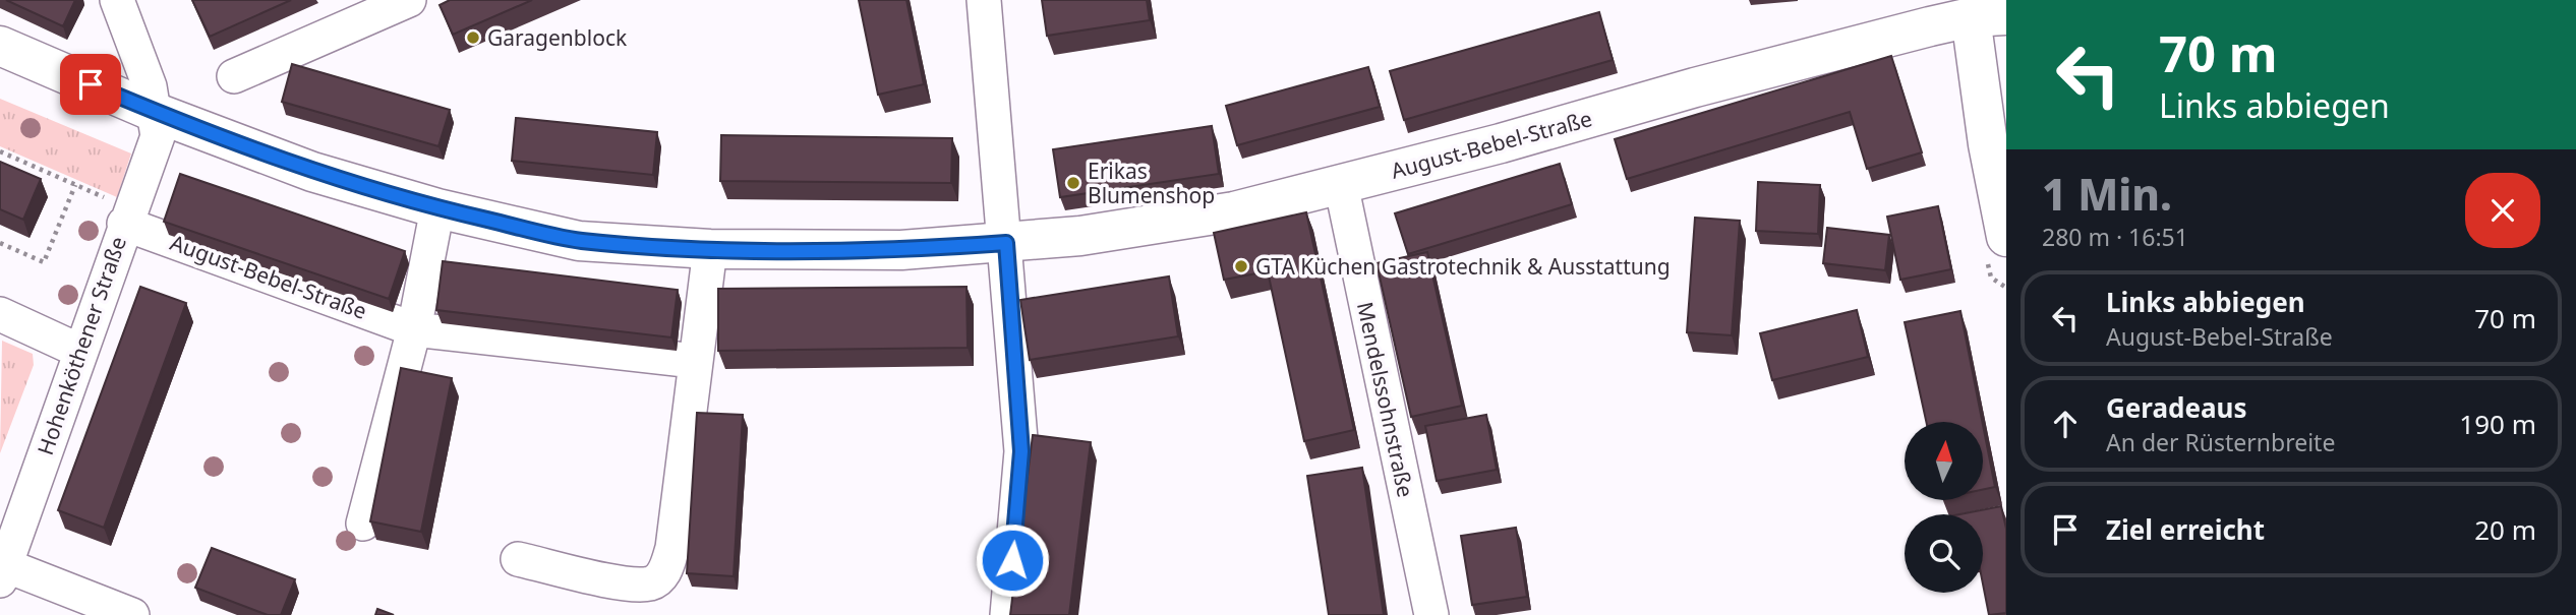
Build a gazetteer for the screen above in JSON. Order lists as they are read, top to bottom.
{
  "streets": {
    "main road": ["August-Bebel-Straße"],
    "street": ["Hohenköthener Straße", "Mendelssohnstraße"]
  },
  "crossings": [
    ["August-Bebel-Straße", "Hohenköthener Straße"],
    ["August-Bebel-Straße", "Mendelssohnstraße"]
  ],
  "places": ["Garagenblock", "Erikas Blumenshop", "GTA Küchen Gastrotechnik & Ausstattung"],
  "north": "top",
  "page": {
    "turn": ["70 m", "Links abbiegen"],
    "heading": ["1 Min.", "280 m · 16:51"],
    "list": [
      {
        "name": "Links abbiegen",
        "note": "August-Bebel-Straße",
        "value": "70 m"
      },
      {
        "name": "Geradeaus",
        "note": "An der Rüsternbreite",
        "value": "190 m"
      },
      {
        "name": "Ziel erreicht",
        "value": "20 m"
      }
    ]
  }
}
